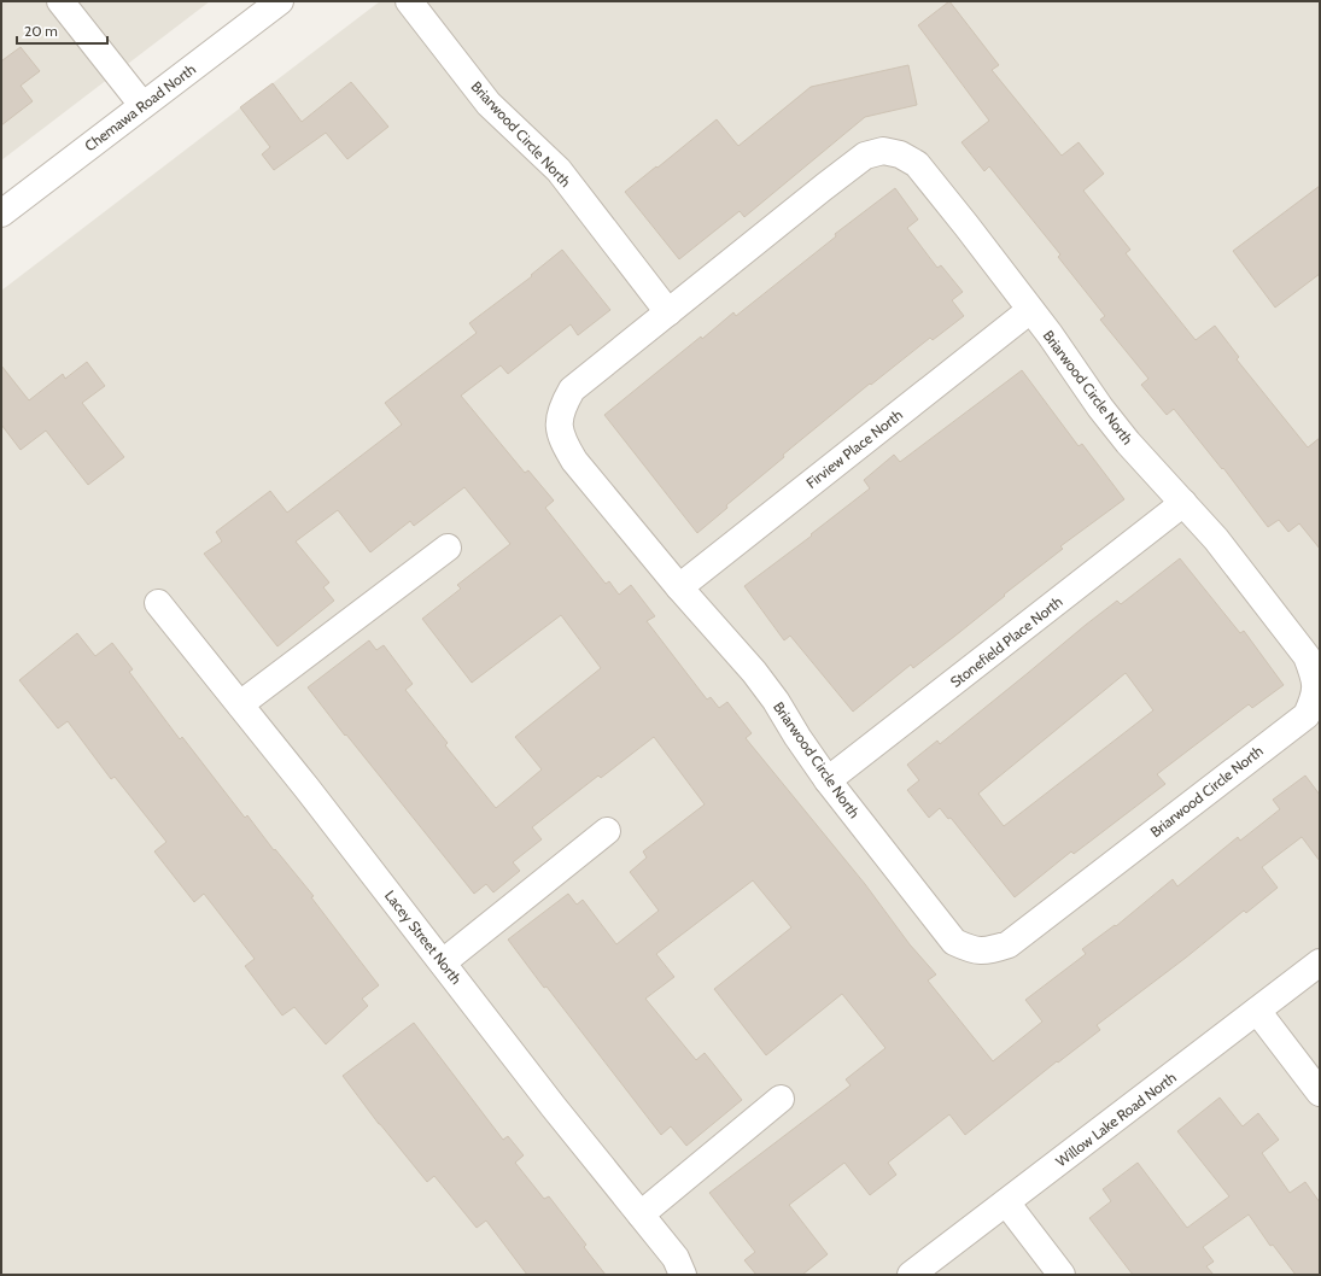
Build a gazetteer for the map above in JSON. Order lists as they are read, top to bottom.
{
  "streets": {
    "street": [
      "Chemawa Road North",
      "Briarwood Circle North",
      "Firview Place North",
      "Stonefield Place North",
      "Lacey Street North",
      "Willow Lake Road North"
    ]
  },
  "crossings": [
    ["Briarwood Circle North", "Firview Place North"],
    ["Briarwood Circle North", "Stonefield Place North"]
  ],
  "scale_bar": "20 m"
}
